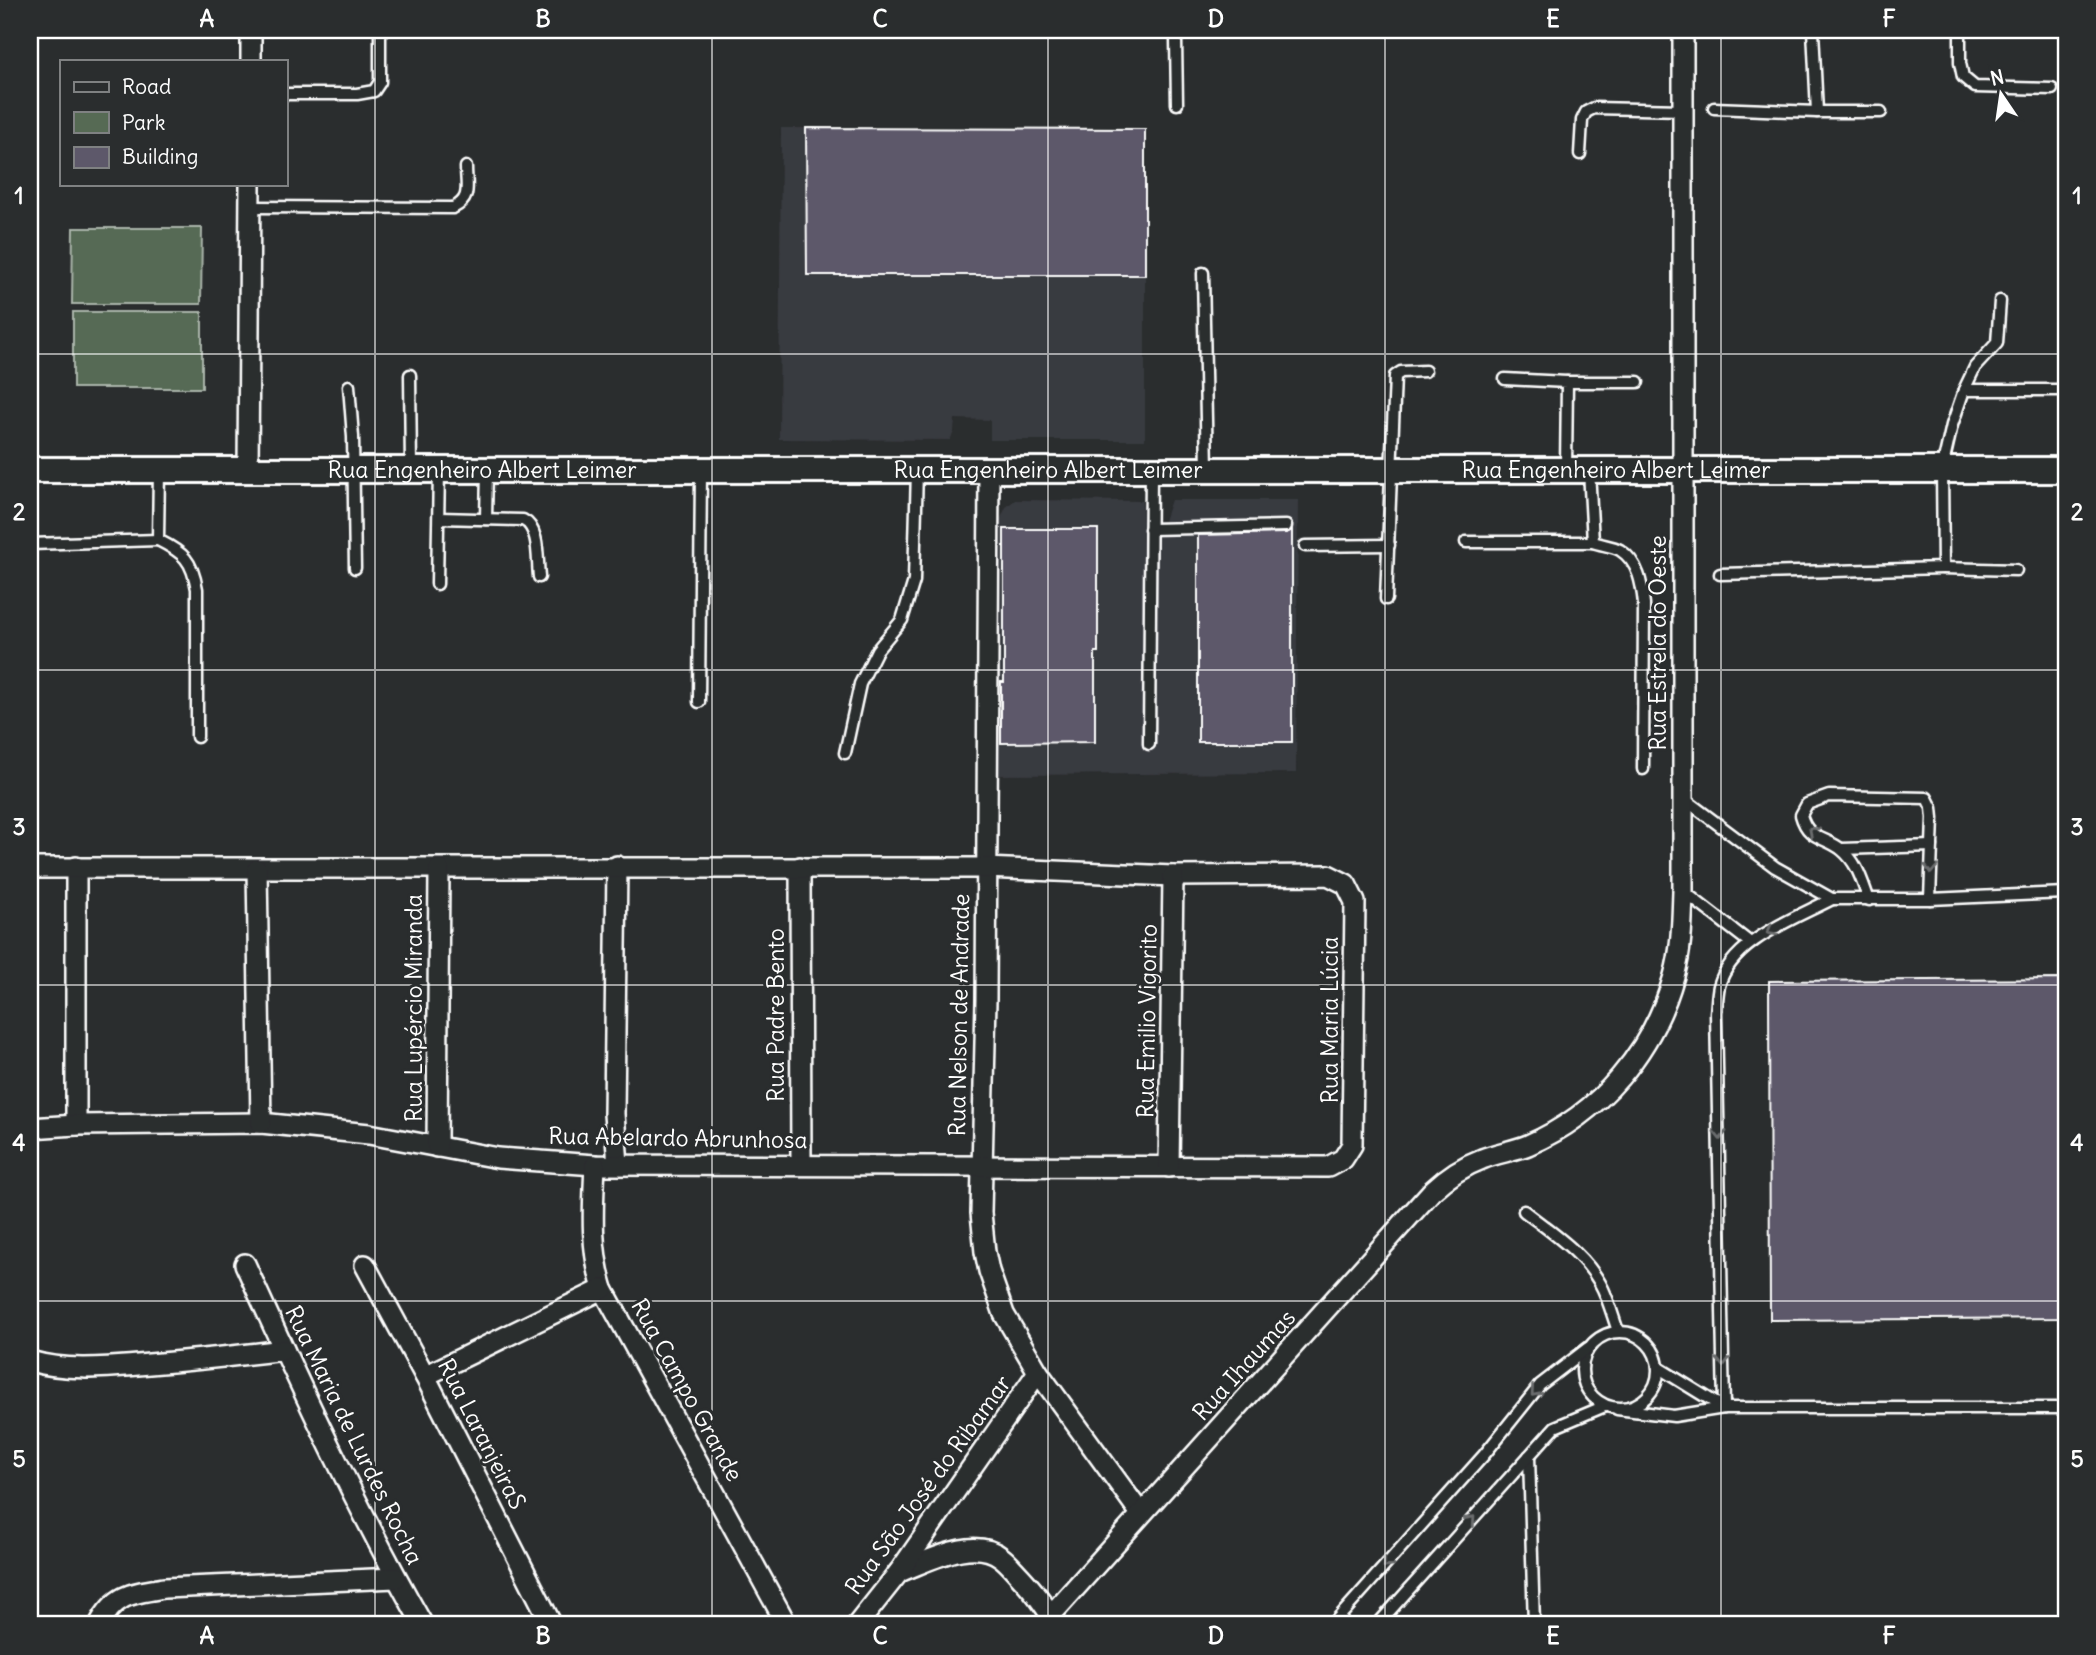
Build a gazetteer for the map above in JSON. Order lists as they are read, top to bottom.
{
  "streets": {
    "street": [
      "Rua Engenheiro Albert Leimer",
      "Rua Estrela do Oeste",
      "Rua Lupércio Miranda",
      "Rua Padre Bento",
      "Rua Nelson de Andrade",
      "Rua Maria Lúcia",
      "Rua Emilio Vigorito",
      "Rua Abelardo Abrunhosa",
      "Rua Ihaumas",
      "Rua Campo Grande",
      "Rua LaranjeiraS",
      "Rua Maria de Lurdes Rocha",
      "Rua São José do Ribamar"
    ]
  },
  "crossings": [
    ["Rua Engenheiro Albert Leimer", "Rua Estrela do Oeste"],
    ["Rua Engenheiro Albert Leimer", "Rua Nelson de Andrade"],
    ["Rua Estrela do Oeste", "Rua Ihaumas"],
    ["Rua Lupércio Miranda", "Rua Abelardo Abrunhosa"],
    ["Rua Padre Bento", "Rua Abelardo Abrunhosa"],
    ["Rua Nelson de Andrade", "Rua Abelardo Abrunhosa"],
    ["Rua Nelson de Andrade", "Rua Ihaumas"],
    ["Rua Nelson de Andrade", "Rua São José do Ribamar"],
    ["Rua Maria Lúcia", "Rua Emilio Vigorito"],
    ["Rua Maria Lúcia", "Rua Abelardo Abrunhosa"],
    ["Rua Emilio Vigorito", "Rua Abelardo Abrunhosa"],
    ["Rua Abelardo Abrunhosa", "Rua Campo Grande"]
  ],
  "legend": ["Road", "Park", "Building"],
  "north": "top",
  "grid": {
    "columns": [
      "A",
      "B",
      "C",
      "D",
      "E",
      "F"
    ],
    "rows": [
      "1",
      "2",
      "3",
      "4",
      "5"
    ]
  }
}
